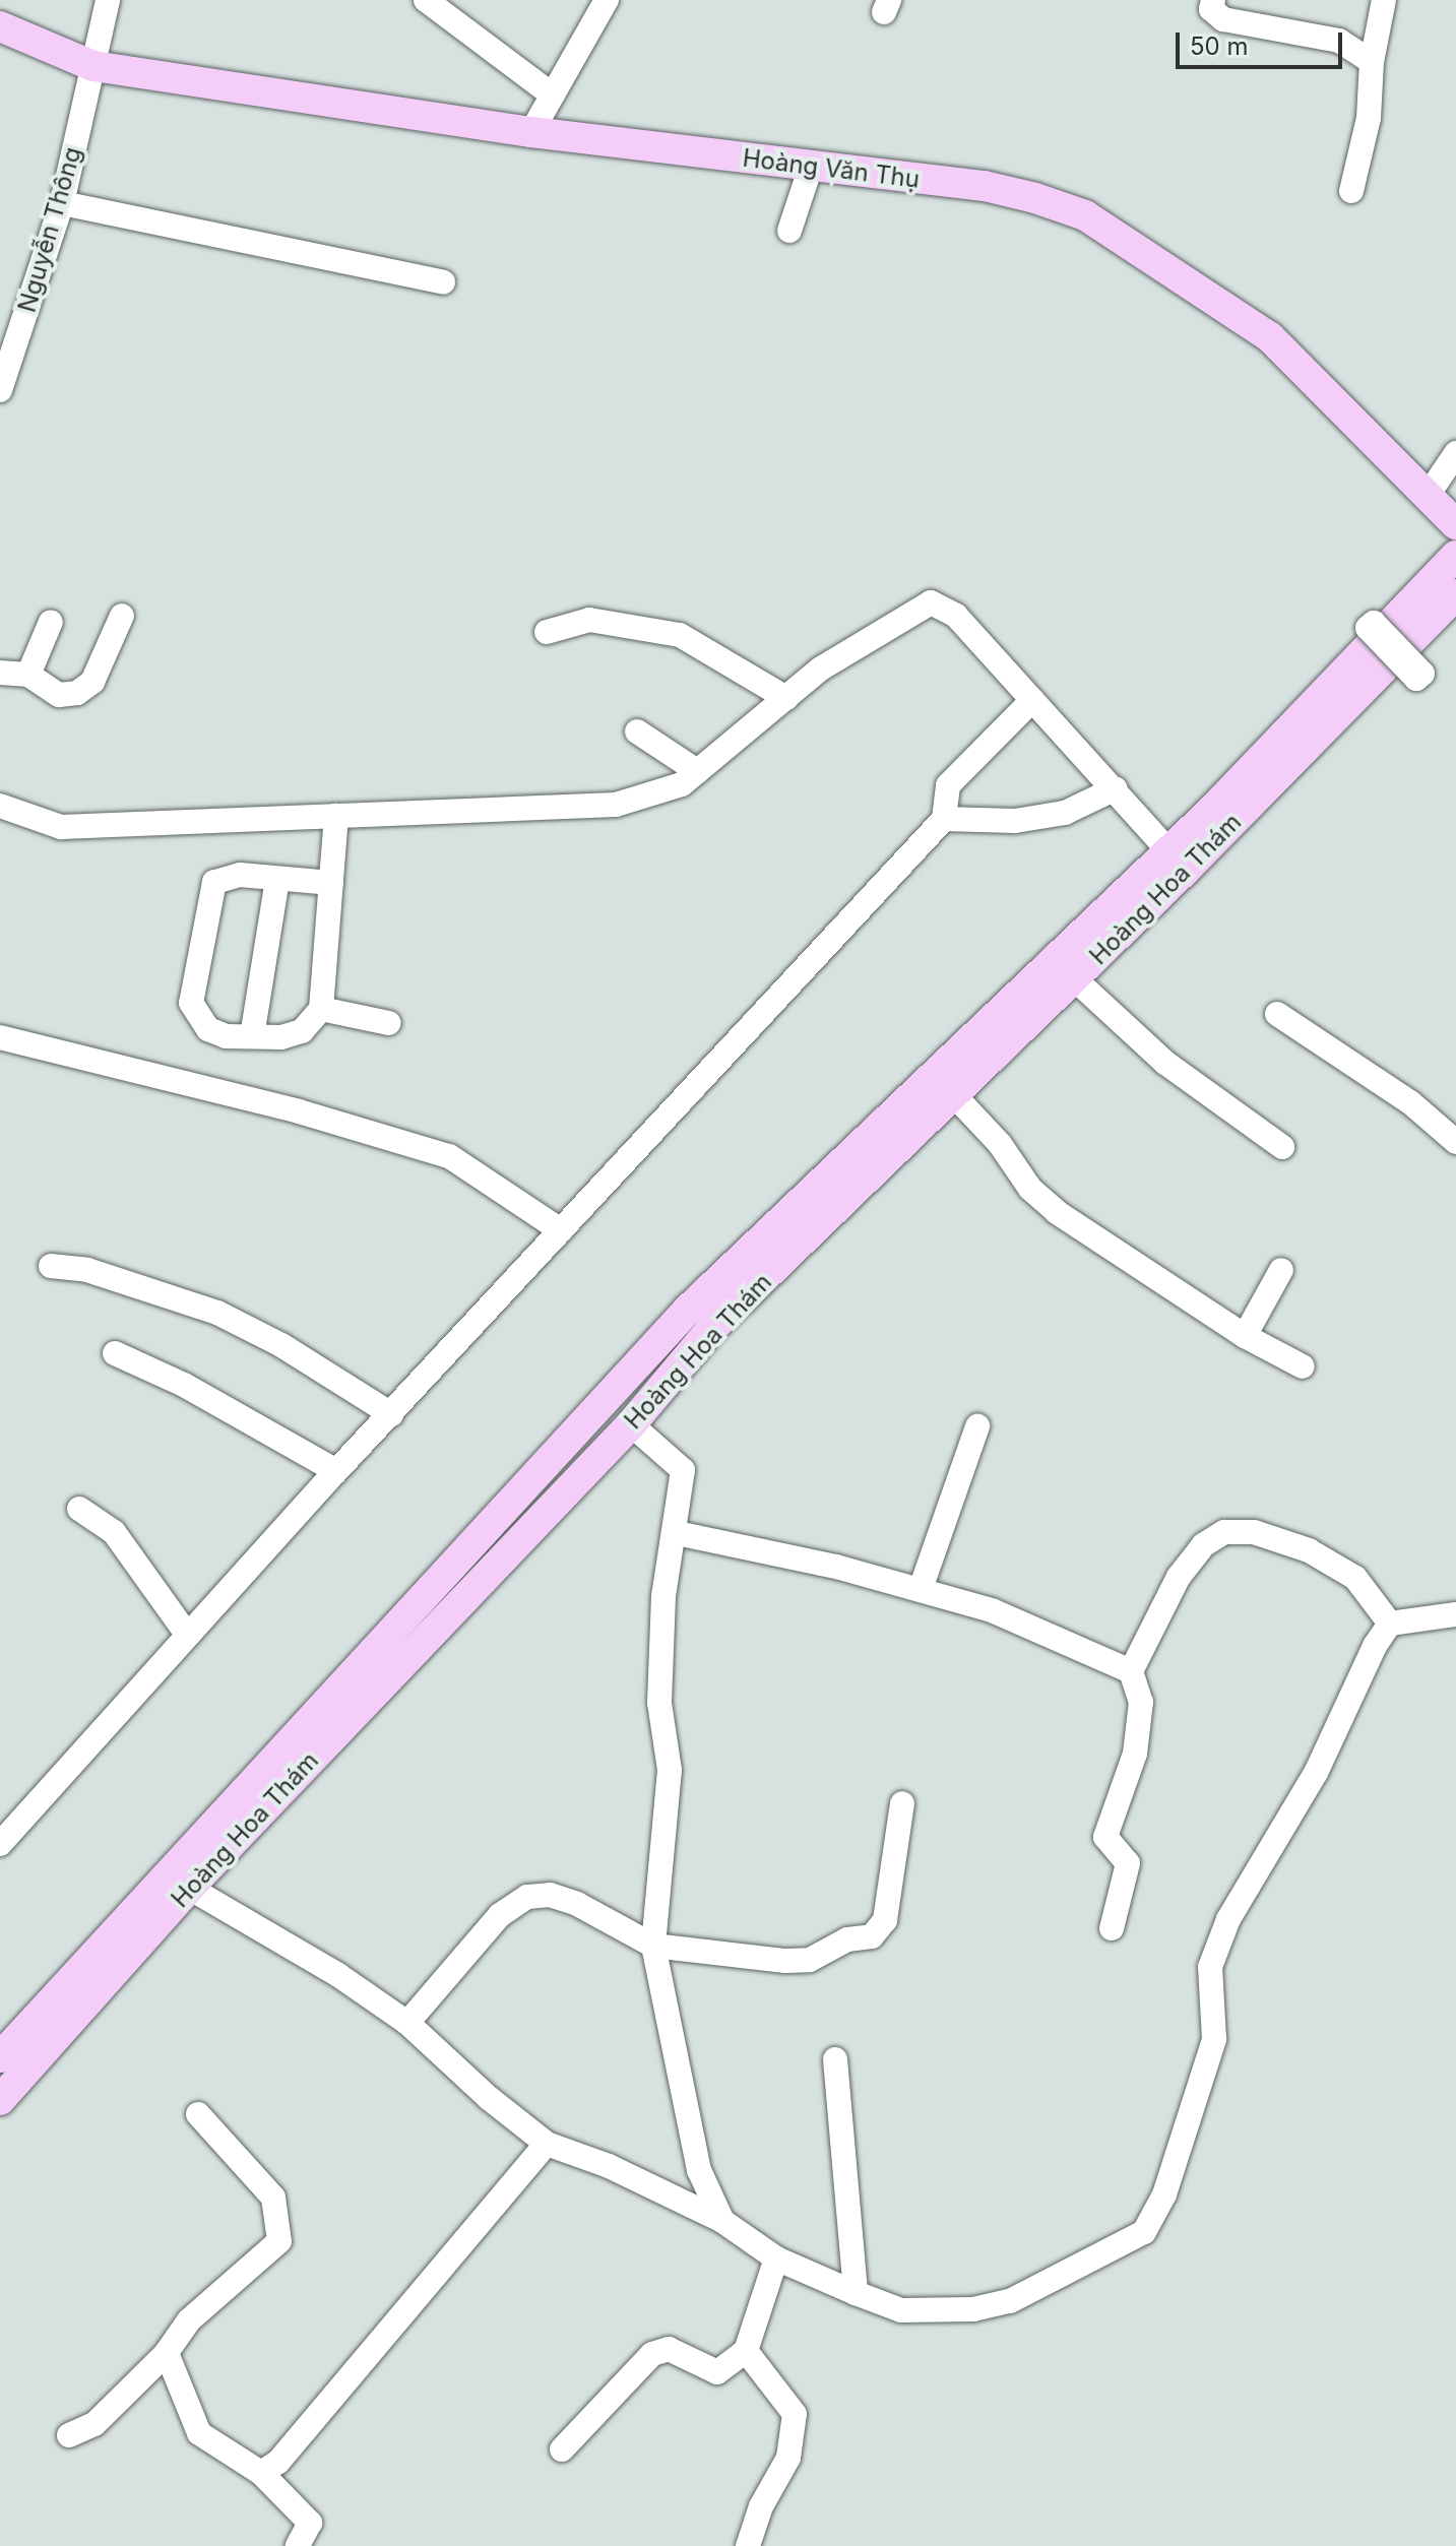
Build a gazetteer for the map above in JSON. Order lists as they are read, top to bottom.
{
  "streets": {
    "main road": ["Hoàng Văn Thụ", "Hoàng Hoa Thám"],
    "street": ["Nguyễn Thông"]
  },
  "crossings": [
    ["Hoàng Văn Thụ", "Nguyễn Thông"]
  ],
  "scale_bar": "50 m"
}
